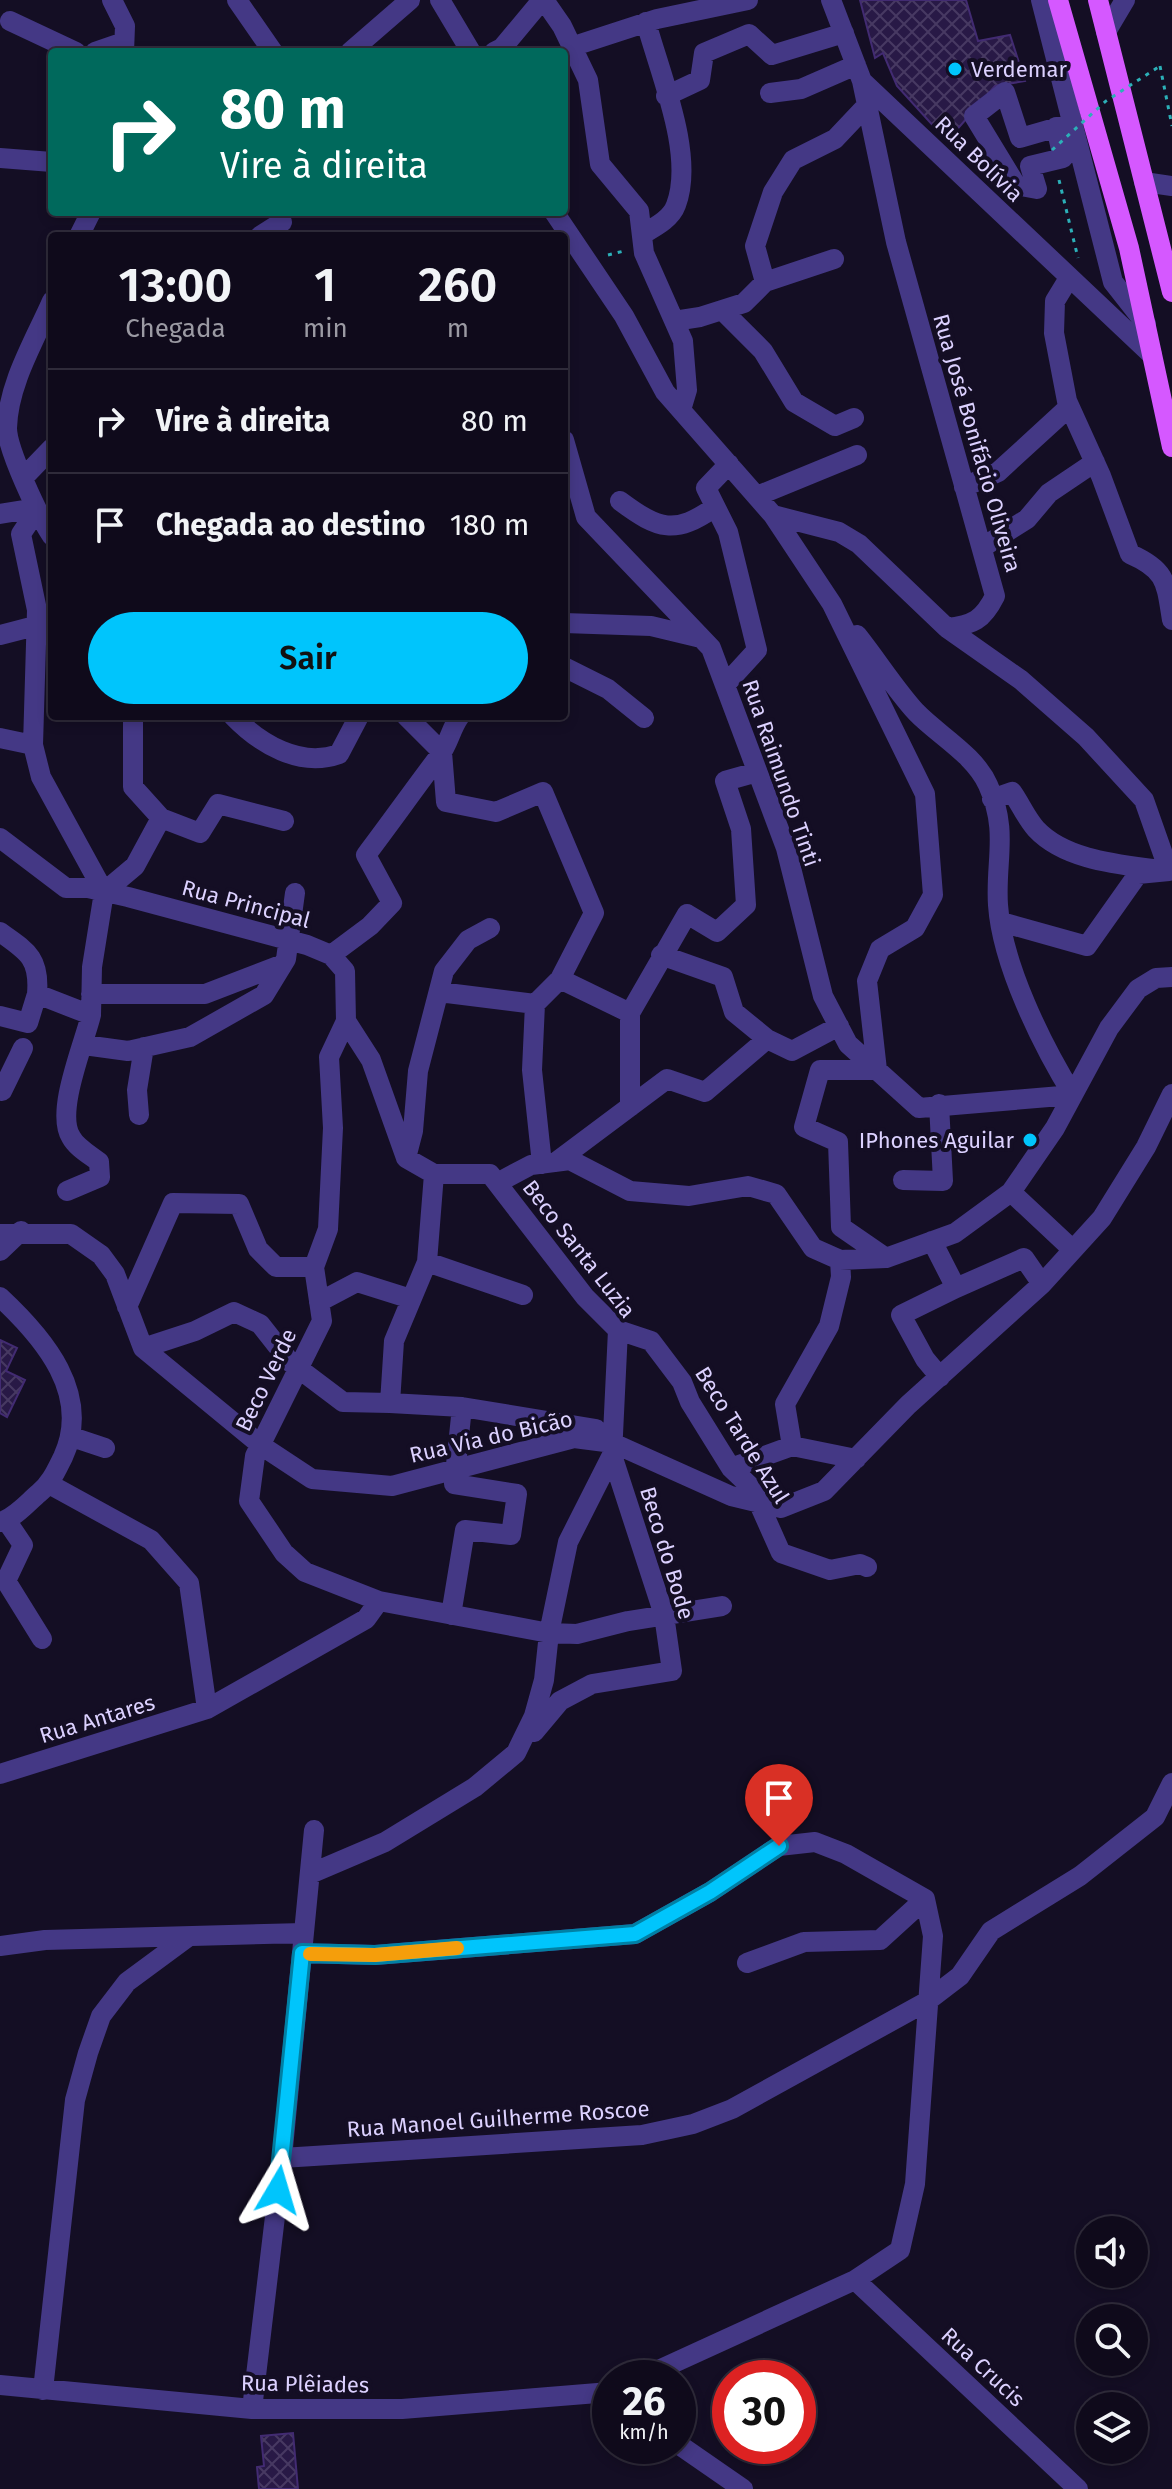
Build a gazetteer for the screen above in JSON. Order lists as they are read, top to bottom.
{
  "streets": {
    "street": [
      "Rua Bolívia",
      "Rua José Bonifácio Oliveira",
      "Rua Raimundo Tinti",
      "Rua Principal",
      "Beco Santa Luzia",
      "Beco Verde",
      "Beco Tarde Azul",
      "Rua Via do Bicão",
      "Beco do Bode",
      "Rua Antares",
      "Rua Manoel Guilherme Roscoe",
      "Rua Crucis",
      "Rua Plêiades"
    ]
  },
  "crossings": [
    ["Rua Bolívia", "Rua José Bonifácio Oliveira"],
    ["Rua Principal", "Beco Verde"],
    ["Beco Santa Luzia", "Beco Verde"],
    ["Beco Santa Luzia", "Beco Tarde Azul"],
    ["Beco Santa Luzia", "Rua Via do Bicão"],
    ["Beco Santa Luzia", "Beco do Bode"],
    ["Beco Verde", "Rua Via do Bicão"],
    ["Beco Verde", "Beco do Bode"],
    ["Beco Verde", "Rua Antares"],
    ["Beco Tarde Azul", "Rua Via do Bicão"],
    ["Rua Via do Bicão", "Beco do Bode"]
  ],
  "places": ["Verdemar", "IPhones Aguilar"],
  "page": {
    "turn": ["80 m", "Vire à direita"],
    "eta": [
      "13:00",
      "Chegada",
      "1",
      "min",
      "260",
      "m"
    ],
    "list": [
      {
        "name": "Vire à direita",
        "value": "80 m"
      },
      {
        "name": "Chegada ao destino",
        "value": "180 m"
      }
    ],
    "buttons": "Sair",
    "speed": "26 km/h",
    "limit": "30"
  }
}
